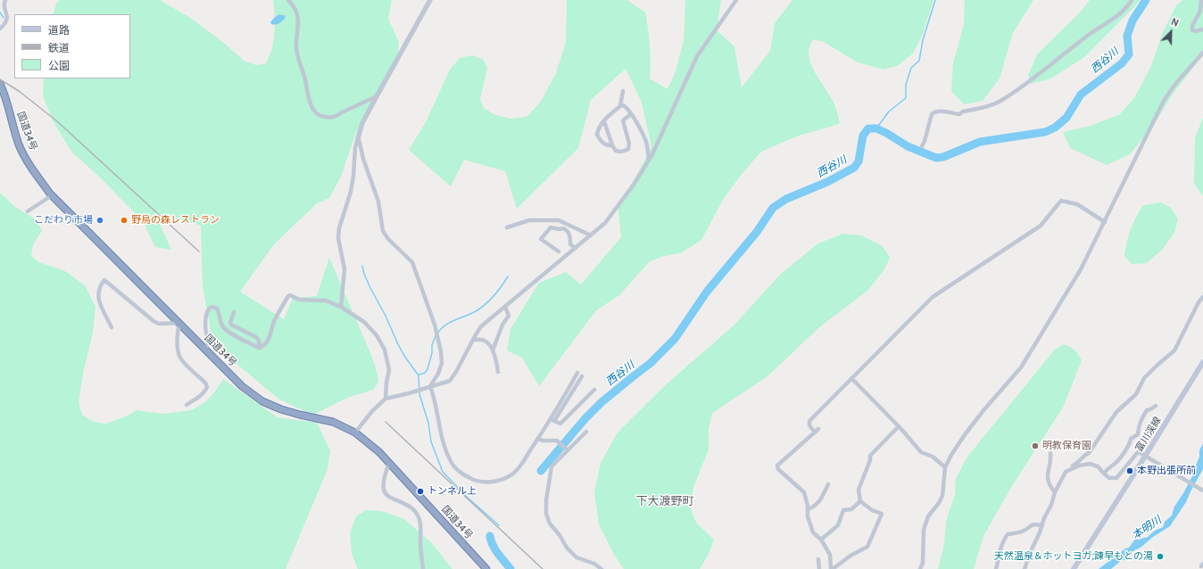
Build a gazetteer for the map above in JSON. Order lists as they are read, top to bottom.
{
  "streets": {
    "highway": ["国道34号"],
    "main road": ["富川渓線"]
  },
  "districts": ["下大渡野町"],
  "water": ["西谷川", "本明川"],
  "places": [
    "こだわり市場",
    "野鳥の森レストラン",
    "明教保育園",
    "本野出張所前",
    "トンネル上",
    "天然温泉＆ホットヨガ;諫早もとの湯"
  ],
  "legend": ["道路", "鉄道", "公園"],
  "north": "top right"
}
